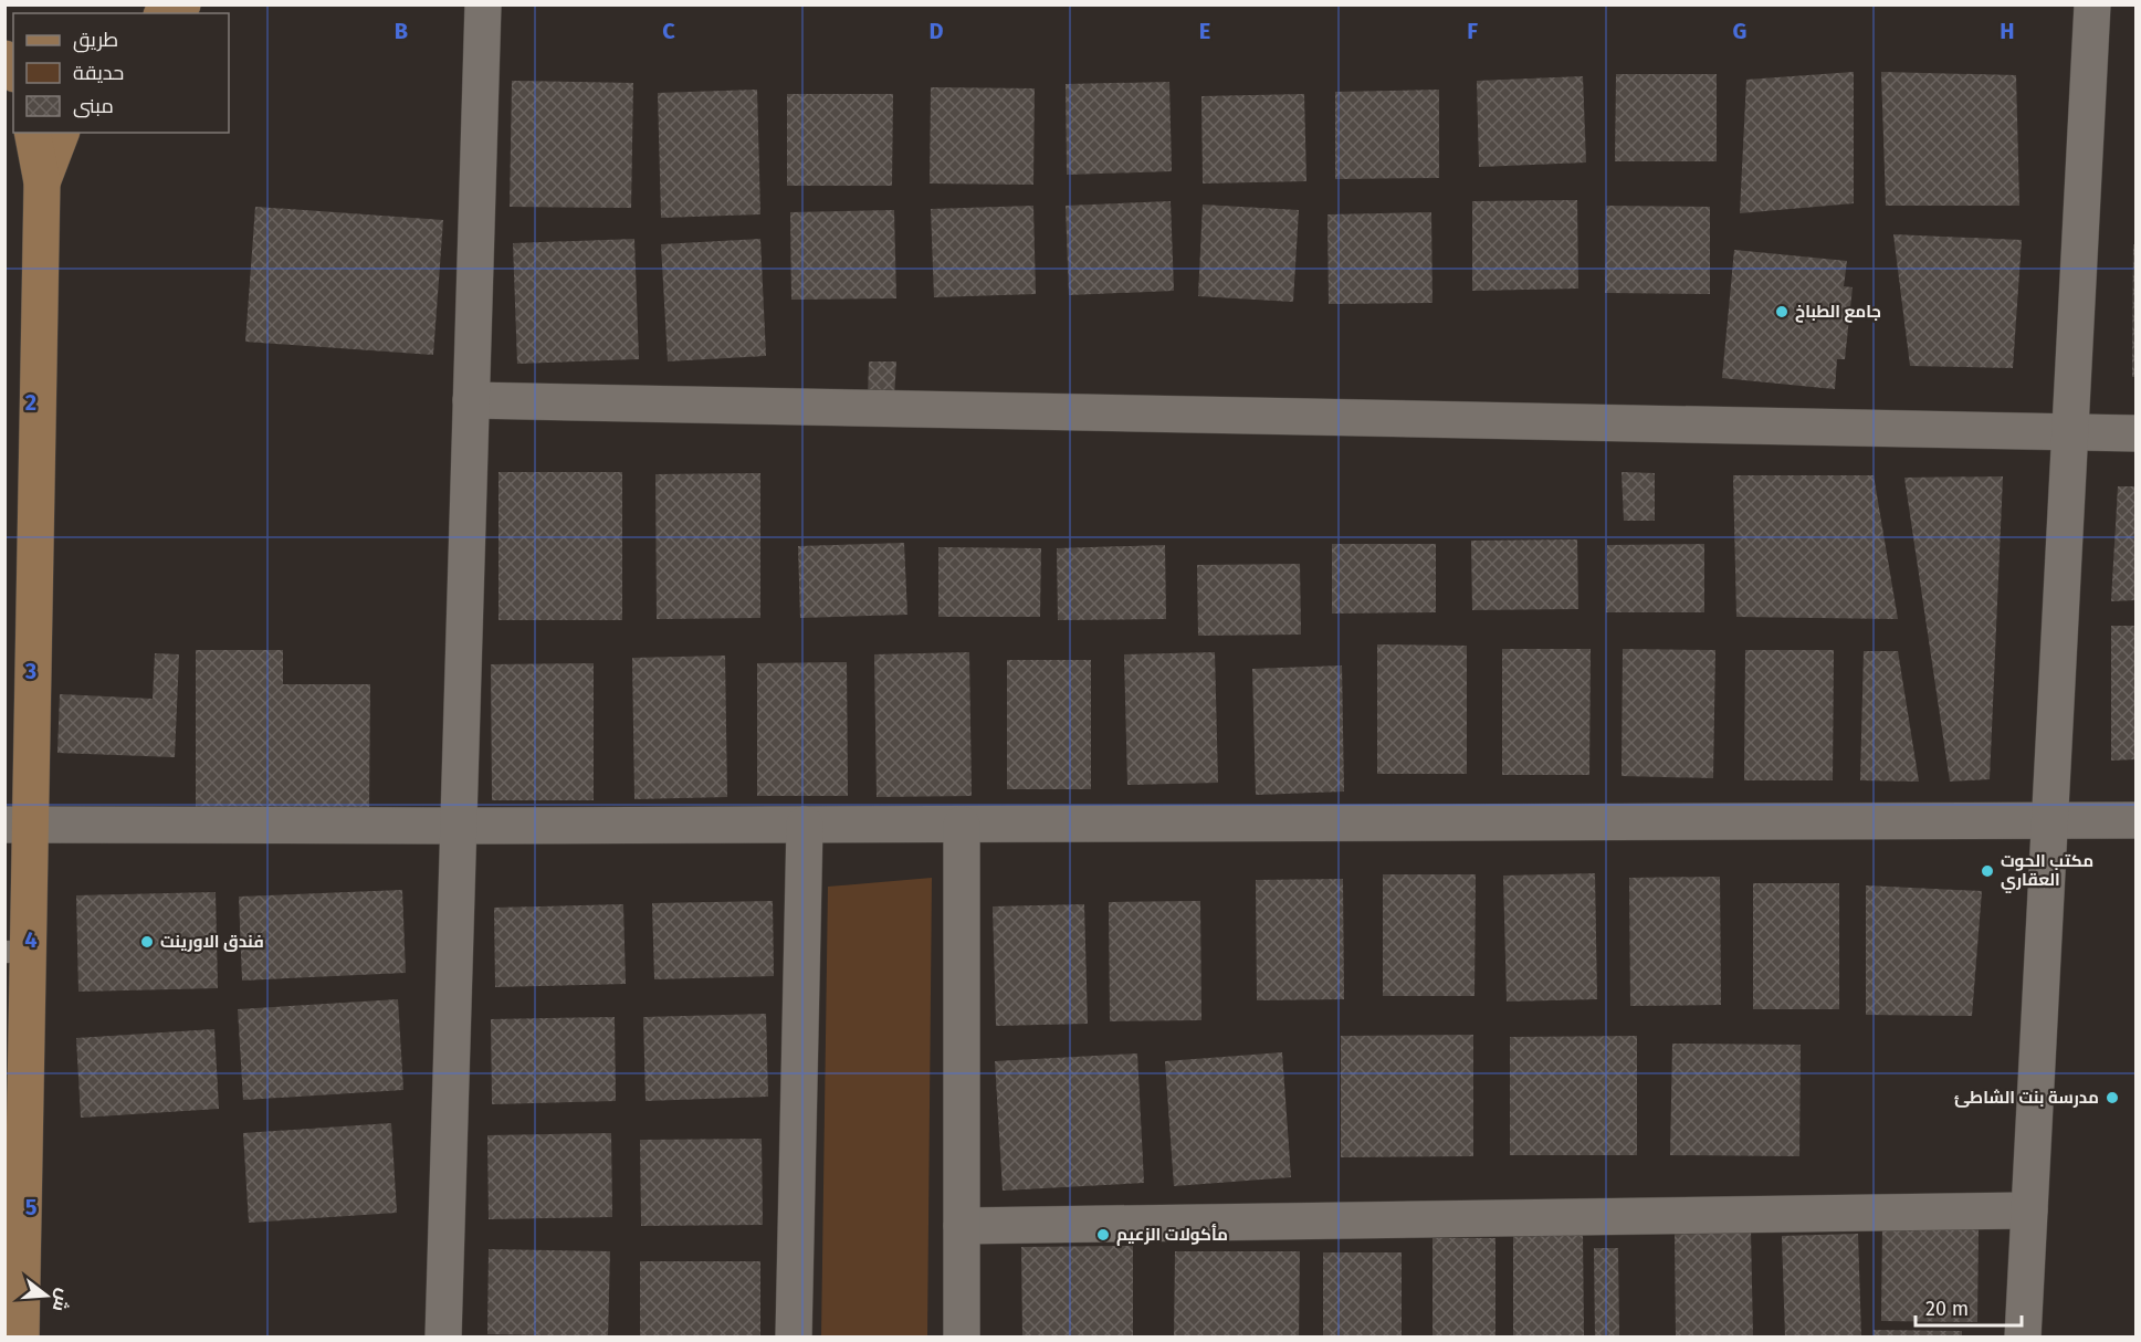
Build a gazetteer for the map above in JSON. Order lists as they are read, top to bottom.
{
  "places": [
    "جامع الطباخ",
    "مكتب الحوت العقاري",
    "فندق الاورينت",
    "مدرسة بنت الشاطئ",
    "مأكولات الزعيم"
  ],
  "legend": ["طريق", "حديقة", "مبنى"],
  "scale_bar": "20 m",
  "north": "right",
  "grid": {
    "columns": [
      "B",
      "C",
      "D",
      "E",
      "F",
      "G",
      "H"
    ],
    "rows": [
      "2",
      "3",
      "4",
      "5"
    ]
  }
}
